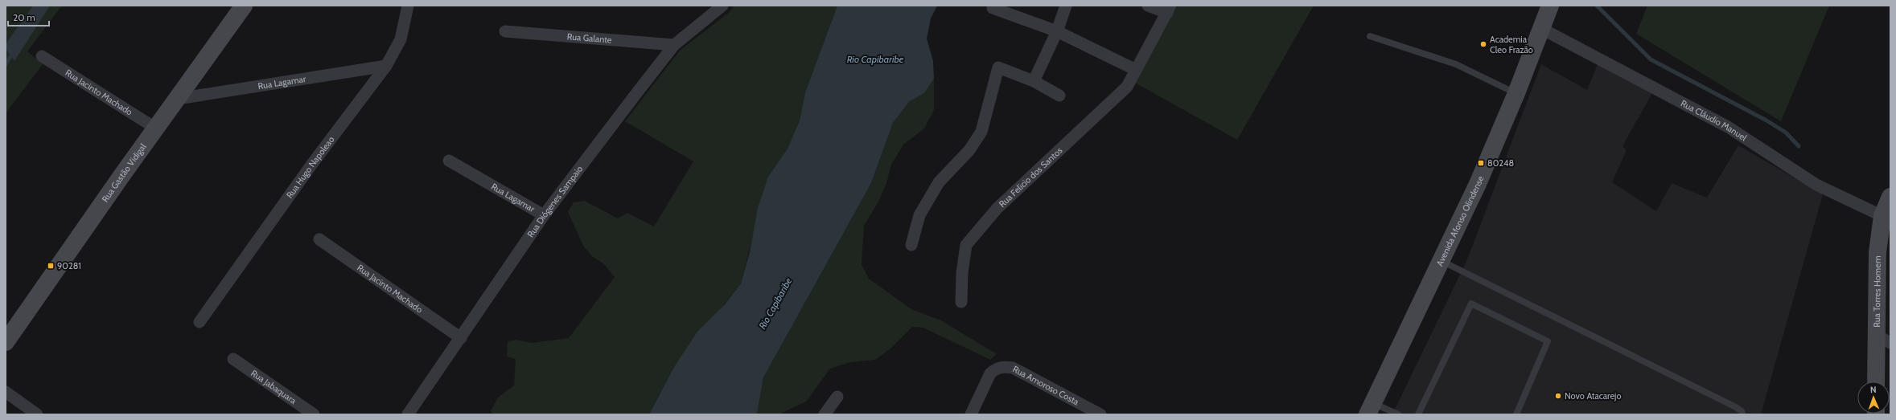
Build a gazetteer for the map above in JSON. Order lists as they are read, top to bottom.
{
  "streets": {
    "street": [
      "Rua Galante",
      "Rua Lagamar",
      "Rua Jacinto Machado",
      "Rua Cláudio Manuel",
      "Rua Hugo Napoleao",
      "Rua Gastão Vidigal",
      "Rua Felicio dos Santos",
      "Rua Diógenes Sampaio",
      "Avenida Afonso Olindense",
      "Rua Torres Homem",
      "Rua Amoroso Costa",
      "Rua Jabaquara"
    ]
  },
  "crossings": [
    ["Rua Galante", "Rua Diógenes Sampaio"],
    ["Rua Lagamar", "Rua Hugo Napoleao"],
    ["Rua Lagamar", "Rua Gastão Vidigal"],
    ["Rua Lagamar", "Rua Diógenes Sampaio"],
    ["Rua Jacinto Machado", "Rua Gastão Vidigal"],
    ["Rua Jacinto Machado", "Rua Diógenes Sampaio"],
    ["Rua Cláudio Manuel", "Avenida Afonso Olindense"],
    ["Rua Cláudio Manuel", "Rua Torres Homem"]
  ],
  "water": ["Rio Capibaribe"],
  "places": {
    "other": ["Academia Cleo Frazão", "Novo Atacarejo"],
    "transit": ["80248", "90281"]
  },
  "scale_bar": "20 m",
  "north": "top"
}
